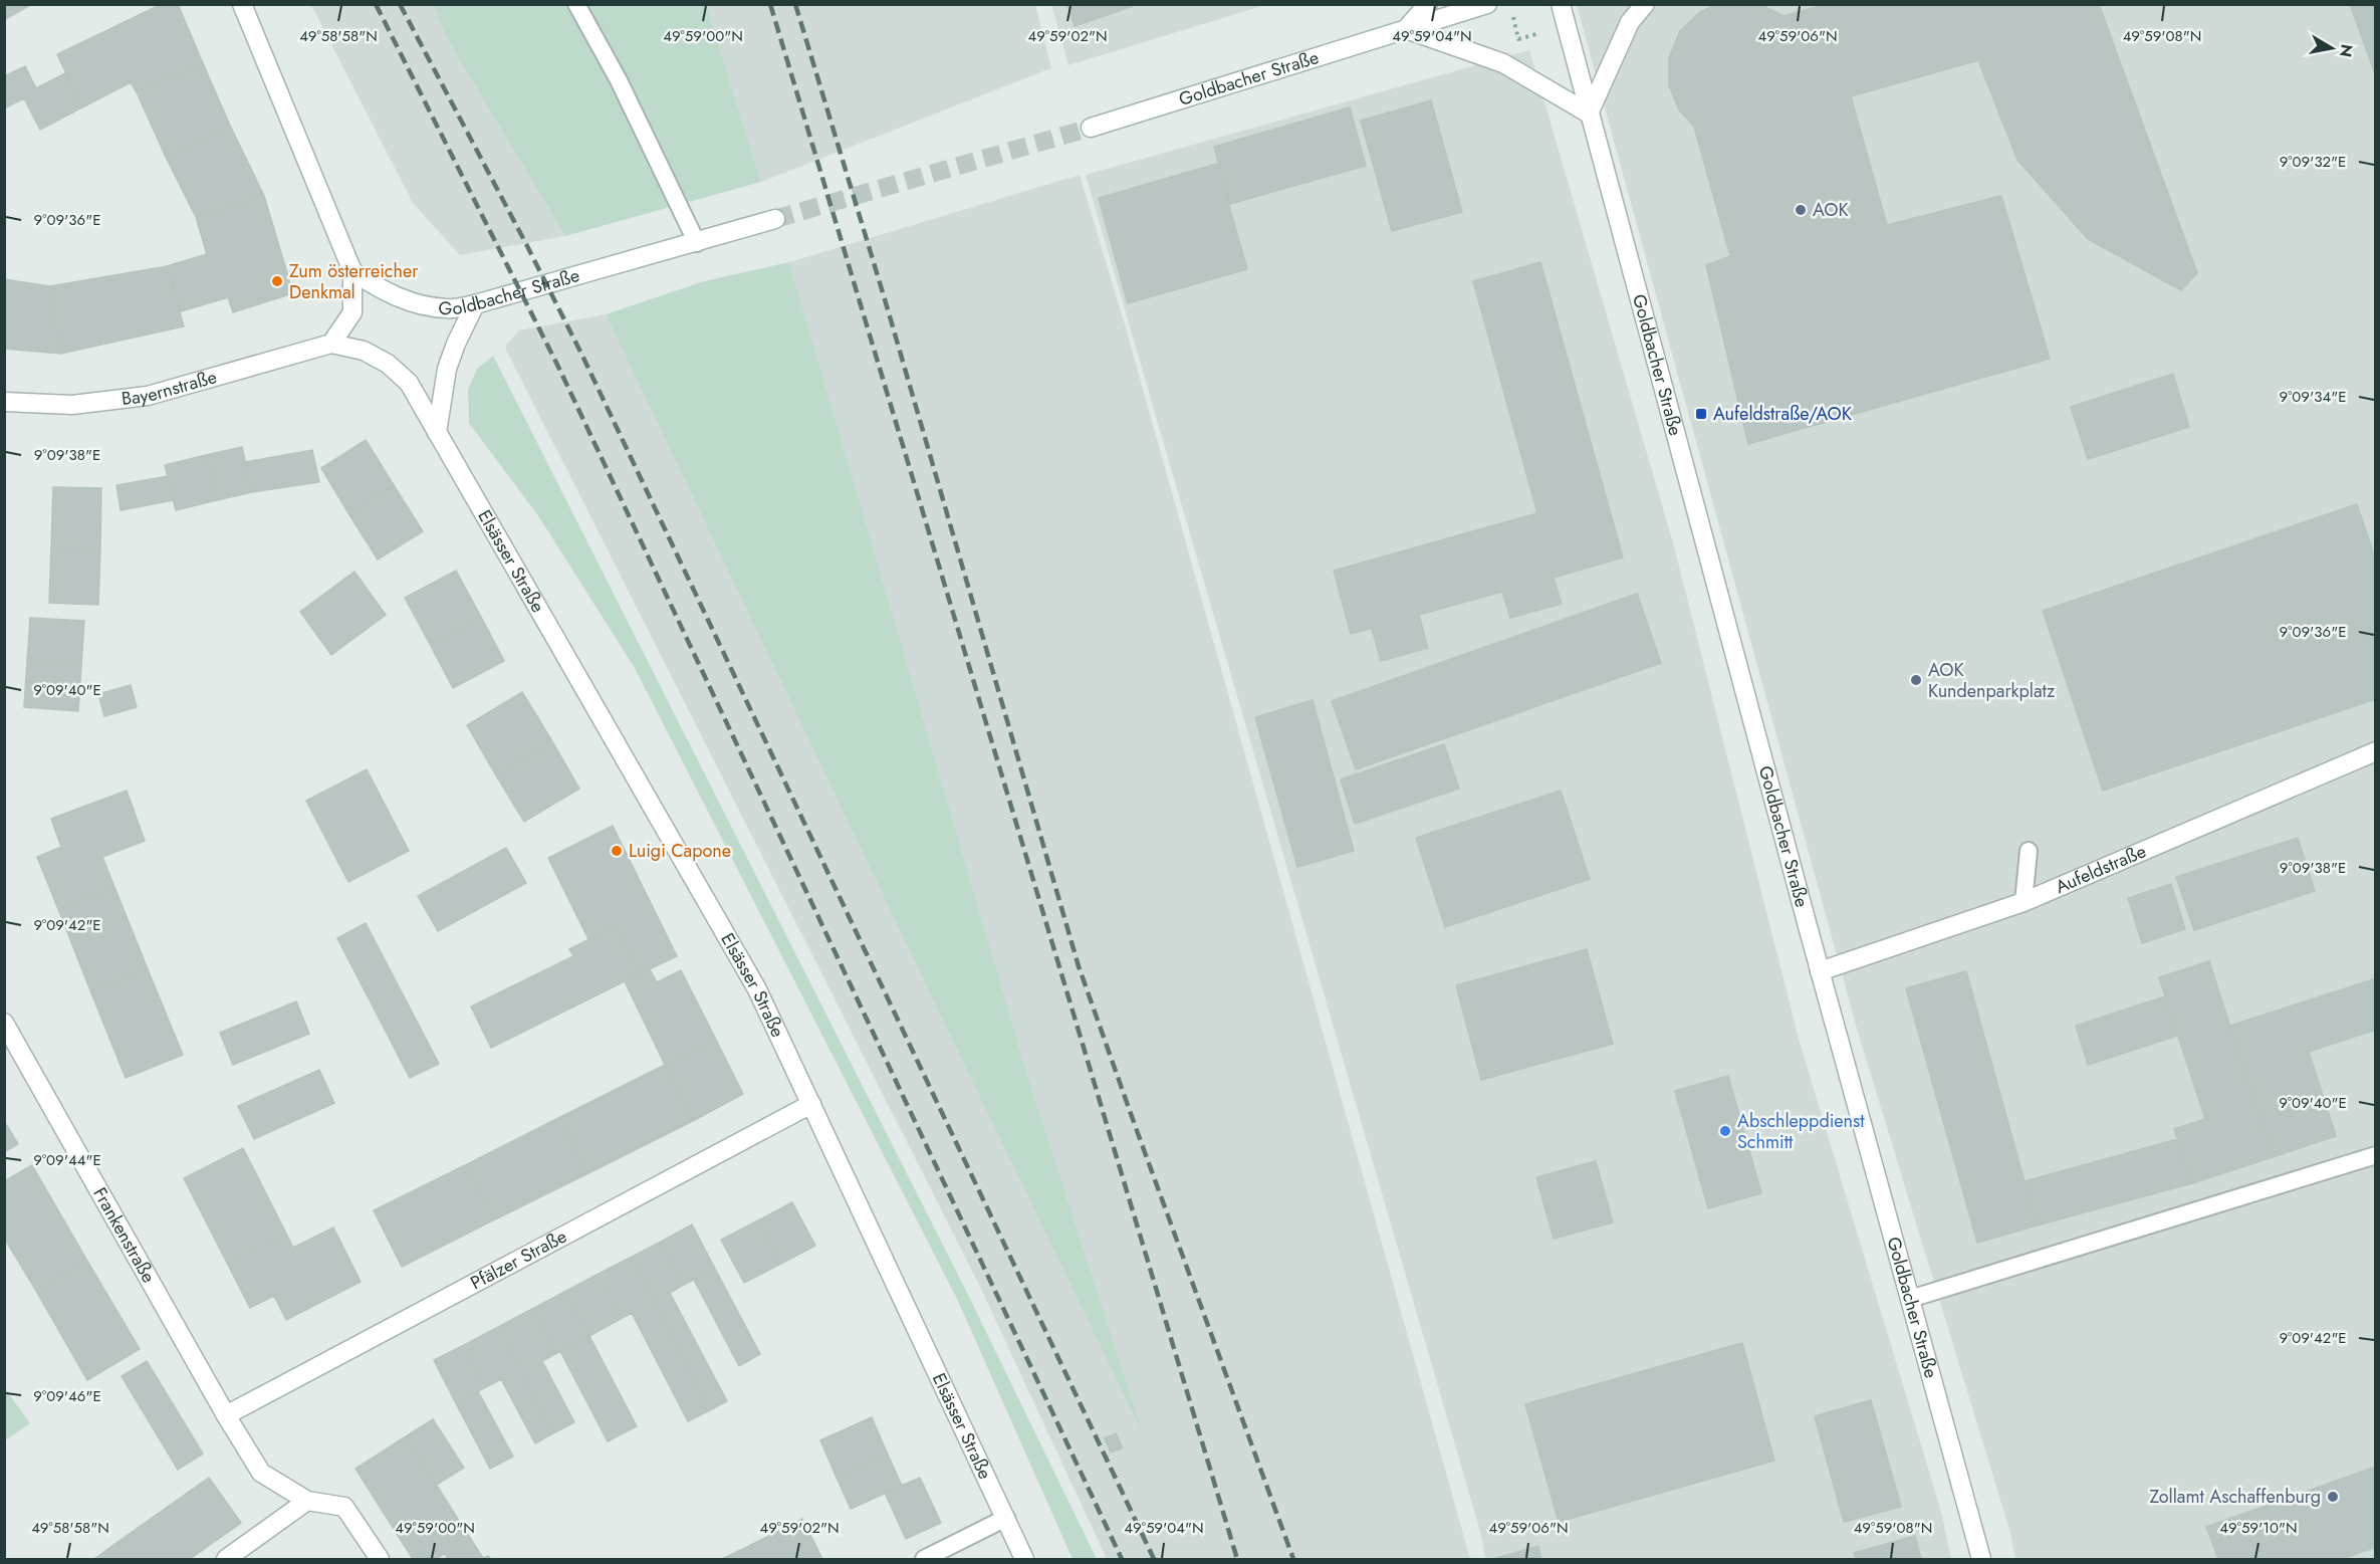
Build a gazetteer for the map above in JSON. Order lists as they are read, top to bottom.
{
  "streets": {
    "street": [
      "Goldbacher Straße",
      "Bayernstraße",
      "Elsässer Straße",
      "Aufeldstraße",
      "Frankenstraße",
      "Pfälzer Straße"
    ]
  },
  "crossings": [
    ["Goldbacher Straße", "Aufeldstraße"],
    ["Bayernstraße", "Elsässer Straße"],
    ["Elsässer Straße", "Pfälzer Straße"],
    ["Frankenstraße", "Pfälzer Straße"]
  ],
  "places": {
    "other": [
      "AOK",
      "Zum österreicher Denkmal",
      "AOK Kundenparkplatz",
      "Luigi Capone",
      "Abschleppdienst Schmitt",
      "Zollamt Aschaffenburg"
    ],
    "transit": ["Aufeldstraße/AOK"]
  },
  "north": "right",
  "coordinates": [
    "49°58'58\"N",
    "49°59'00\"N",
    "49°59'02\"N",
    "49°59'04\"N",
    "49°59'06\"N",
    "49°59'08\"N",
    "9°09'32\"E",
    "9°09'36\"E",
    "9°09'34\"E",
    "9°09'38\"E",
    "9°09'40\"E",
    "9°09'42\"E",
    "9°09'44\"E",
    "9°09'46\"E",
    "49°59'10\"N"
  ]
}
